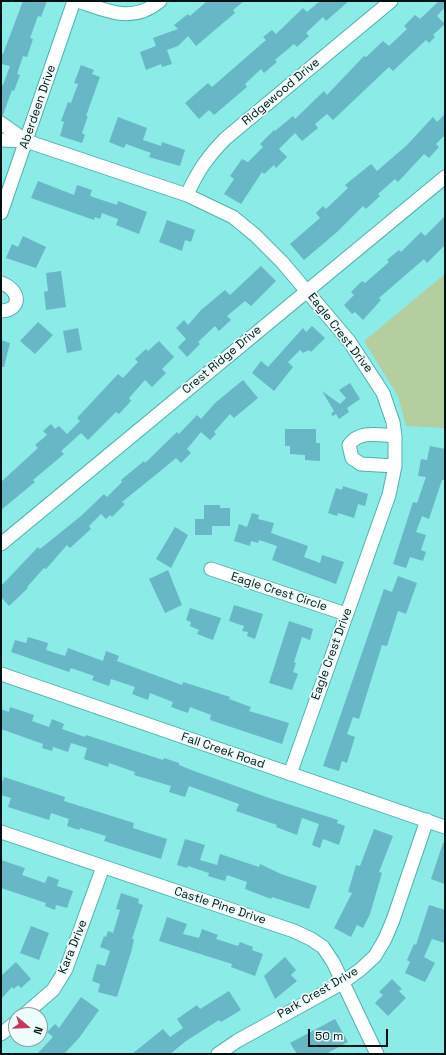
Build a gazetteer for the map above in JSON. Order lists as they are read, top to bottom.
{
  "streets": {
    "street": [
      "Ridgewood Drive",
      "Aberdeen Drive",
      "Eagle Crest Drive",
      "Crest Ridge Drive",
      "Eagle Crest Circle",
      "Fall Creek Road",
      "Castle Pine Drive",
      "Kara Drive",
      "Park Crest Drive"
    ]
  },
  "crossings": [
    ["Ridgewood Drive", "Eagle Crest Drive"],
    ["Aberdeen Drive", "Eagle Crest Drive"],
    ["Eagle Crest Drive", "Crest Ridge Drive"],
    ["Eagle Crest Drive", "Eagle Crest Circle"],
    ["Eagle Crest Drive", "Fall Creek Road"],
    ["Fall Creek Road", "Park Crest Drive"],
    ["Castle Pine Drive", "Kara Drive"],
    ["Castle Pine Drive", "Park Crest Drive"]
  ],
  "scale_bar": "50 m",
  "north": "right"
}
